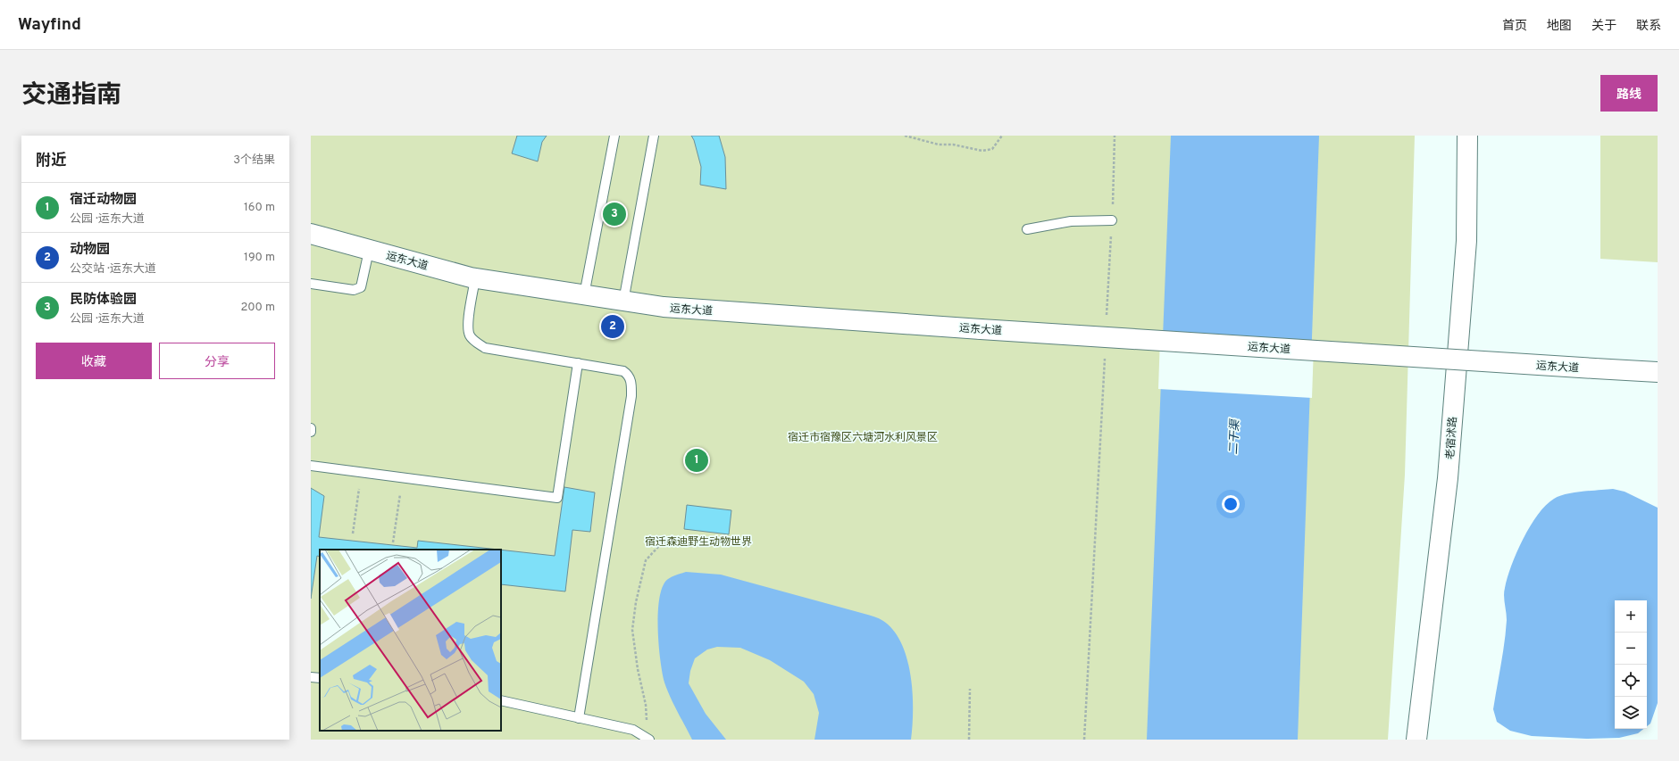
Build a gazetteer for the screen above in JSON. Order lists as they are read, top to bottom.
{
  "streets": {
    "main road": ["运东大道", "老宿沭路"]
  },
  "water": ["二干渠"],
  "parks": ["宿迁市宿豫区六塘河水利风景区", "宿迁森迪野生动物世界"],
  "page": {
    "header": "Wayfind",
    "nav": [
      "首页",
      "地图",
      "关于",
      "联系"
    ],
    "title": "交通指南",
    "buttons": [
      "路线",
      ["收藏", "分享"]
    ],
    "heading": ["附近", "3个结果"],
    "list": [
      {
        "mark": "1",
        "name": "宿迁动物园",
        "note": "公园 · 运东大道",
        "value": "160 m"
      },
      {
        "mark": "2",
        "name": "动物园",
        "note": "公交站 · 运东大道",
        "value": "190 m"
      },
      {
        "mark": "3",
        "name": "民防体验园",
        "note": "公园 · 运东大道",
        "value": "200 m"
      }
    ],
    "pins": ["3", "2", "1"],
    "map_buttons": ["+", "−"]
  }
}
